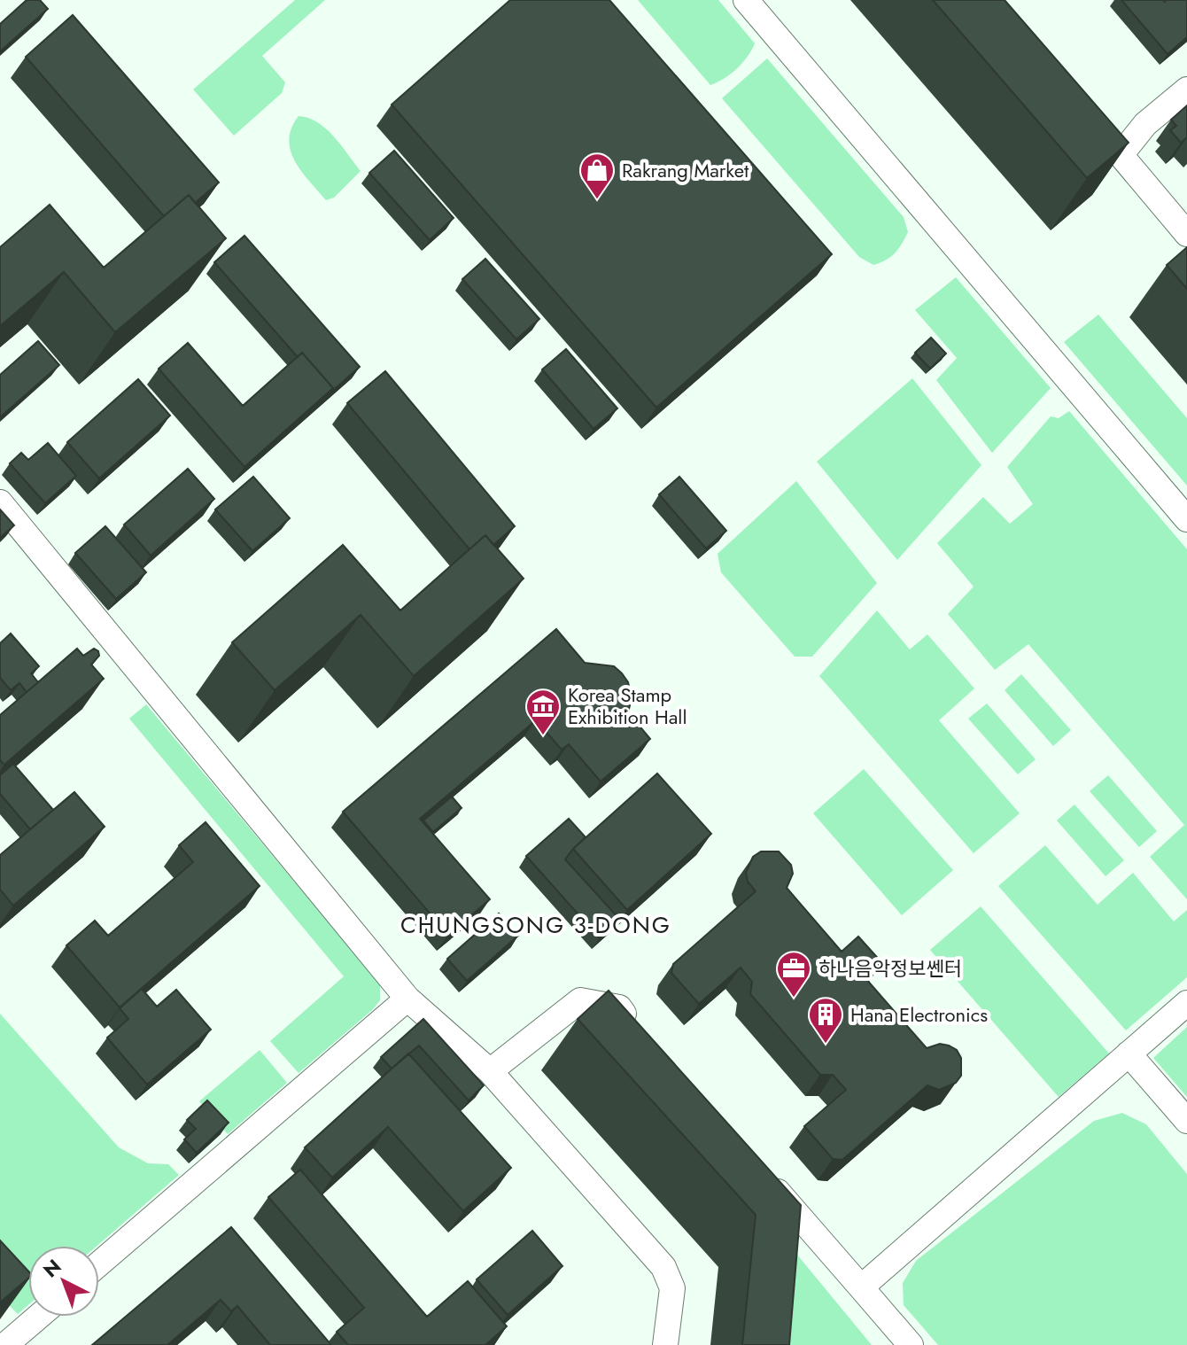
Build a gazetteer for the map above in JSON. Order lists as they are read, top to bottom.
{
  "districts": ["CHUNGSONG 3-DONG"],
  "places": {
    "shop": ["Rakrang Market"],
    "museum": ["Korea Stamp Exhibition Hall"],
    "office": ["하나음악정보쎈터"],
    "building": ["Hana Electronics"]
  },
  "north": "top left"
}
